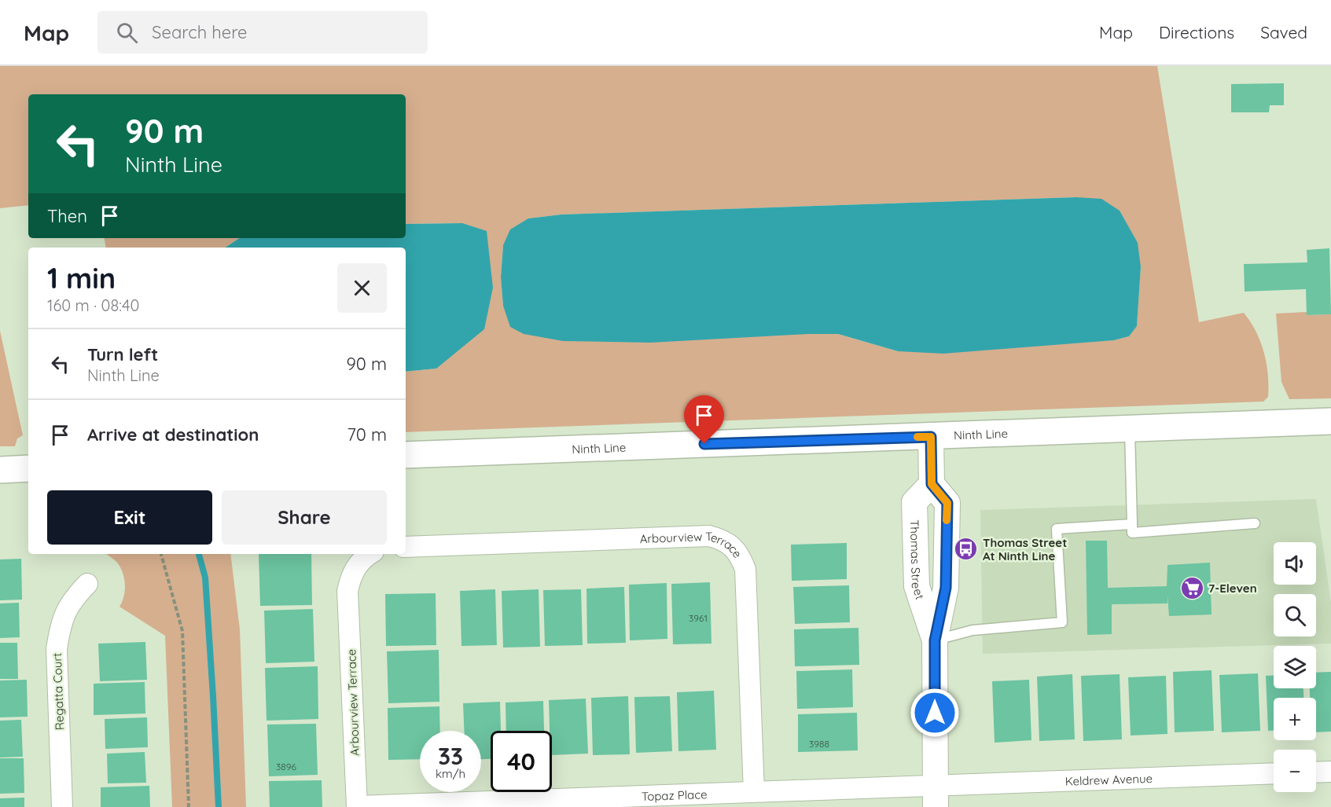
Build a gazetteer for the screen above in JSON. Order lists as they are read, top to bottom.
{
  "streets": {
    "main road": ["Ninth Line"],
    "street": [
      "Arbourview Terrace",
      "Thomas Street",
      "Regatta Court",
      "Keldrew Avenue",
      "Topaz Place"
    ]
  },
  "crossings": [
    ["Ninth Line", "Thomas Street"],
    ["Arbourview Terrace", "Topaz Place"],
    ["Thomas Street", "Keldrew Avenue"],
    ["Thomas Street", "Topaz Place"],
    ["Keldrew Avenue", "Topaz Place"]
  ],
  "places": {
    "bus stop": ["Thomas Street At Ninth Line"],
    "supermarket": ["7-Eleven"]
  },
  "house_numbers": ["3961", "3988", "3896"],
  "page": {
    "header": "Map",
    "search": "Search here",
    "nav": ["Map", "Directions", "Saved"],
    "turn": ["90 m", "Ninth Line"],
    "then": "Then",
    "heading": ["1 min", "160 m · 08:40"],
    "list": [
      {
        "name": "Turn left",
        "note": "Ninth Line",
        "value": "90 m"
      },
      {
        "name": "Arrive at destination",
        "value": "70 m"
      }
    ],
    "buttons": ["Exit", "Share"],
    "map_buttons": ["+", "−"],
    "speed": "33 km/h",
    "limit": "40"
  }
}
